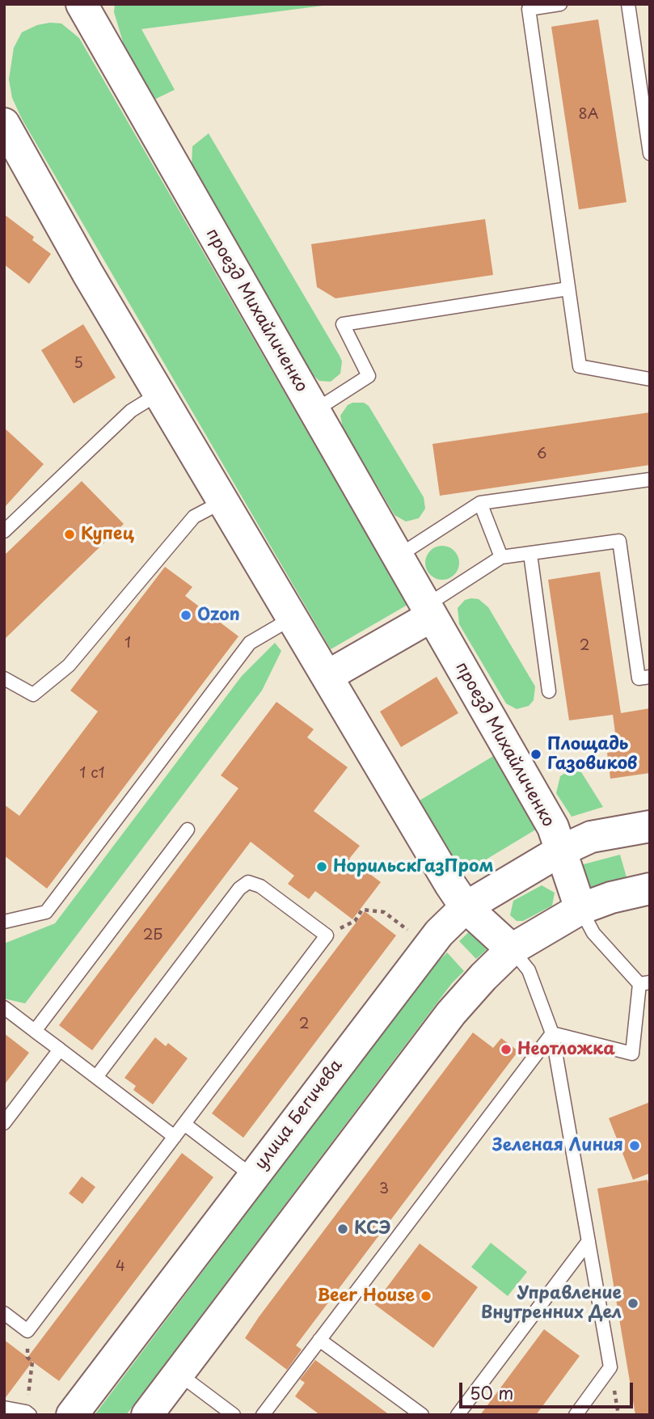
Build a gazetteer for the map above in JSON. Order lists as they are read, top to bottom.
{
  "streets": {
    "street": ["проезд Михайличенко", "улица Бегичева"]
  },
  "crossings": [
    ["проезд Михайличенко", "улица Бегичева"]
  ],
  "places": [
    "Купец",
    "Ozon",
    "Площадь Газовиков",
    "НорильскГазПром",
    "Неотложка",
    "Зеленая Линия",
    "КСЭ",
    "Beer House",
    "Управление Внутренних Дел"
  ],
  "house_numbers": [
    "8А",
    "5",
    "6",
    "1",
    "2",
    "1 с1",
    "2Б",
    "2",
    "3",
    "4"
  ],
  "scale_bar": "50 m"
}
